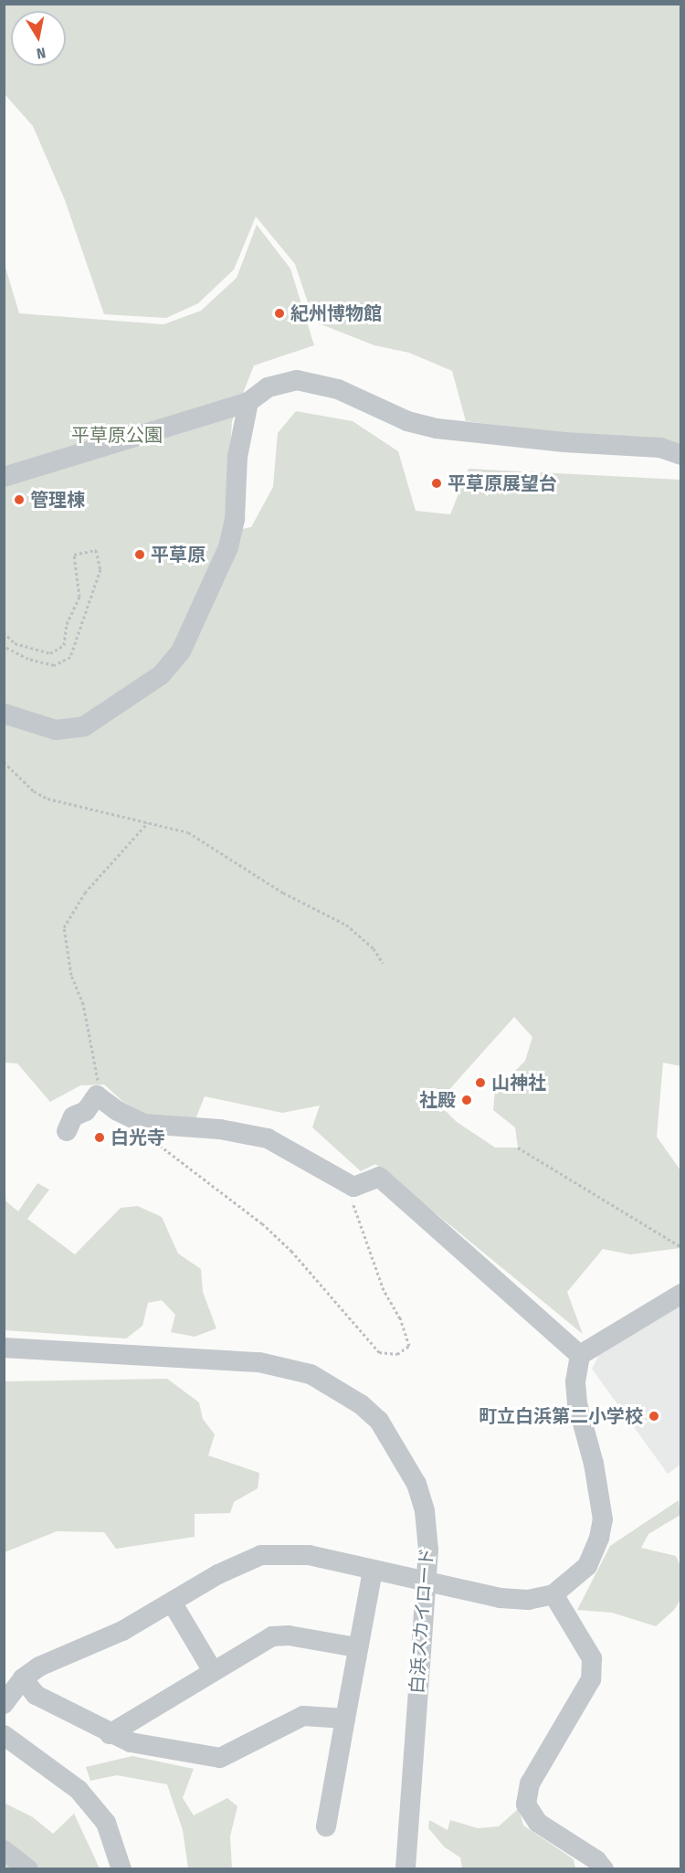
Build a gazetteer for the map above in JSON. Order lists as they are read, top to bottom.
{
  "streets": {
    "street": ["白浜スカイロード"]
  },
  "parks": ["平草原公園"],
  "places": [
    "紀州博物館",
    "平草原展望台",
    "管理棟",
    "平草原",
    "山神社",
    "社殿",
    "白光寺",
    "町立白浜第二小学校"
  ],
  "north": "bottom"
}
